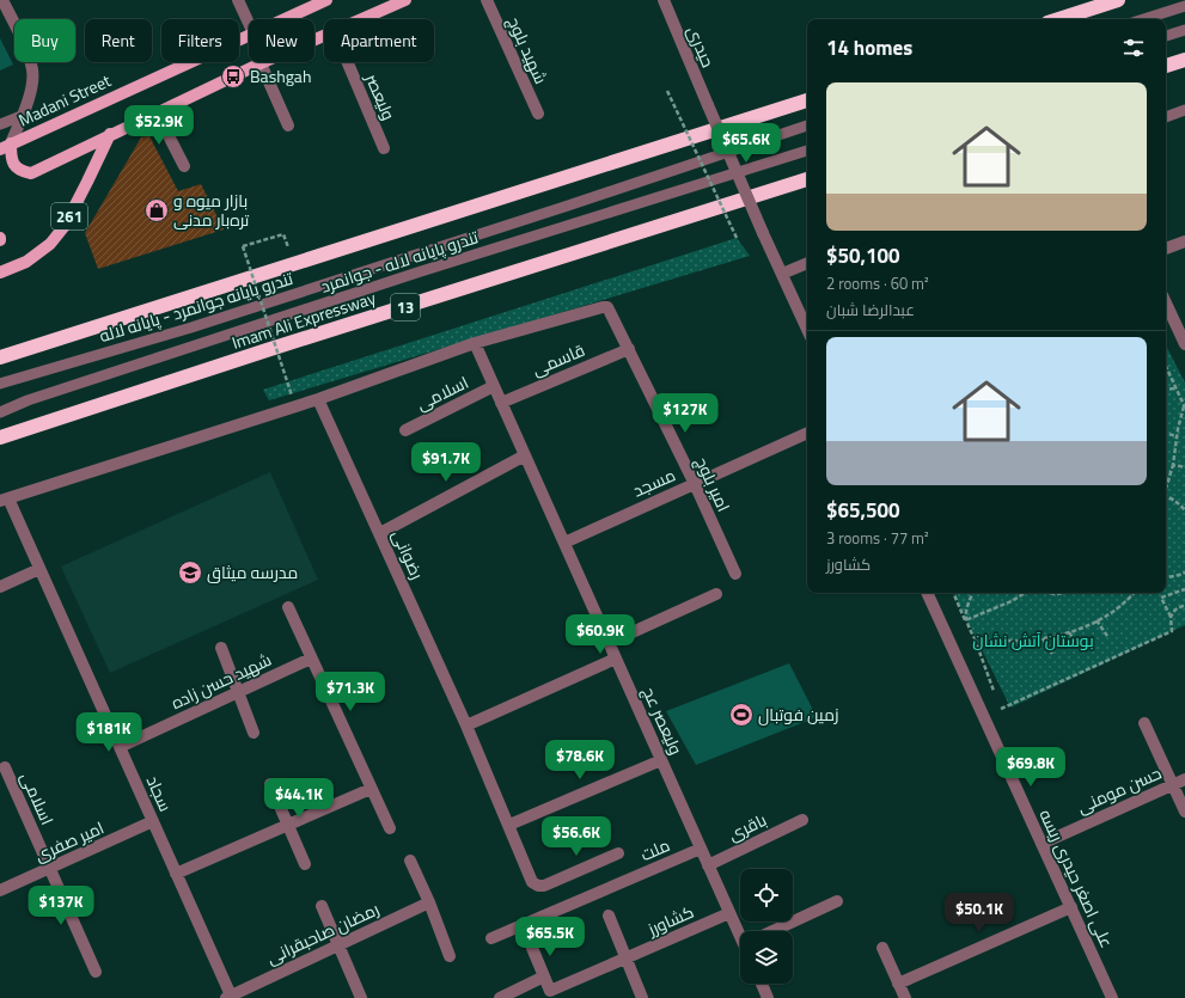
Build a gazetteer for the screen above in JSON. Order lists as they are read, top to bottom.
{
  "streets": {
    "highway": ["13", "Imam Ali Expressway"],
    "main road": ["Madani Street", "261"],
    "street": [
      "حیدری",
      "شهید بلوچ",
      "ولیعصر",
      "قاسمی",
      "اسلامی",
      "مسجد",
      "امیر بلوچ",
      "رضوانی",
      "شهید حسن زاده",
      "ولیعصر عج",
      "حسن مومنی",
      "سجاد",
      "باقری",
      "امیر صفری",
      "ملت",
      "علی اصغر حیدری ریسه",
      "کشاورز",
      "رمضان صاحبقرانی"
    ],
    "lane": ["تندرو پایانه لاله - جوانمرد", "تندرو پایانه جوانمرد - پایانه لاله"]
  },
  "crossings": [
    ["قاسمی", "امیر بلوچ"],
    ["قاسمی", "ولیعصر عج"],
    ["اسلامی", "ولیعصر عج"],
    ["اسلامی", "امیر صفری"],
    ["مسجد", "امیر بلوچ"],
    ["مسجد", "ولیعصر عج"],
    ["امیر بلوچ", "ولیعصر عج"],
    ["شهید حسن زاده", "سجاد"],
    ["ولیعصر عج", "باقری"],
    ["ولیعصر عج", "ملت"],
    ["ولیعصر عج", "کشاورز"],
    ["حسن مومنی", "علی اصغر حیدری ریسه"],
    ["سجاد", "امیر صفری"],
    ["سجاد", "رمضان صاحبقرانی"]
  ],
  "parks": ["بوستان آتش نشان"],
  "places": {
    "bus stop": ["Bashgah"],
    "shop": ["بازار میوه و تره‌بار مدنی"],
    "school or university": ["مدرسه میثاق"],
    "sports": ["زمین فوتبال"]
  },
  "page": {
    "chip": [
      "Buy",
      "Rent",
      "Filters",
      "New",
      "Apartment"
    ],
    "heading": "14 homes",
    "list": [
      {
        "name": "$50,100",
        "note": "2 rooms · 60 m² · عبدالرضا شبان"
      },
      {
        "name": "$65,500",
        "note": "3 rooms · 77 m² · کشاورز"
      }
    ],
    "price": [
      "$52.9K",
      "$65.6K",
      "$127K",
      "$91.7K",
      "$60.9K",
      "$71.3K",
      "$181K",
      "$78.6K",
      "$69.8K",
      "$44.1K",
      "$56.6K",
      "$137K",
      "$50.1K",
      "$65.5K"
    ]
  }
}
